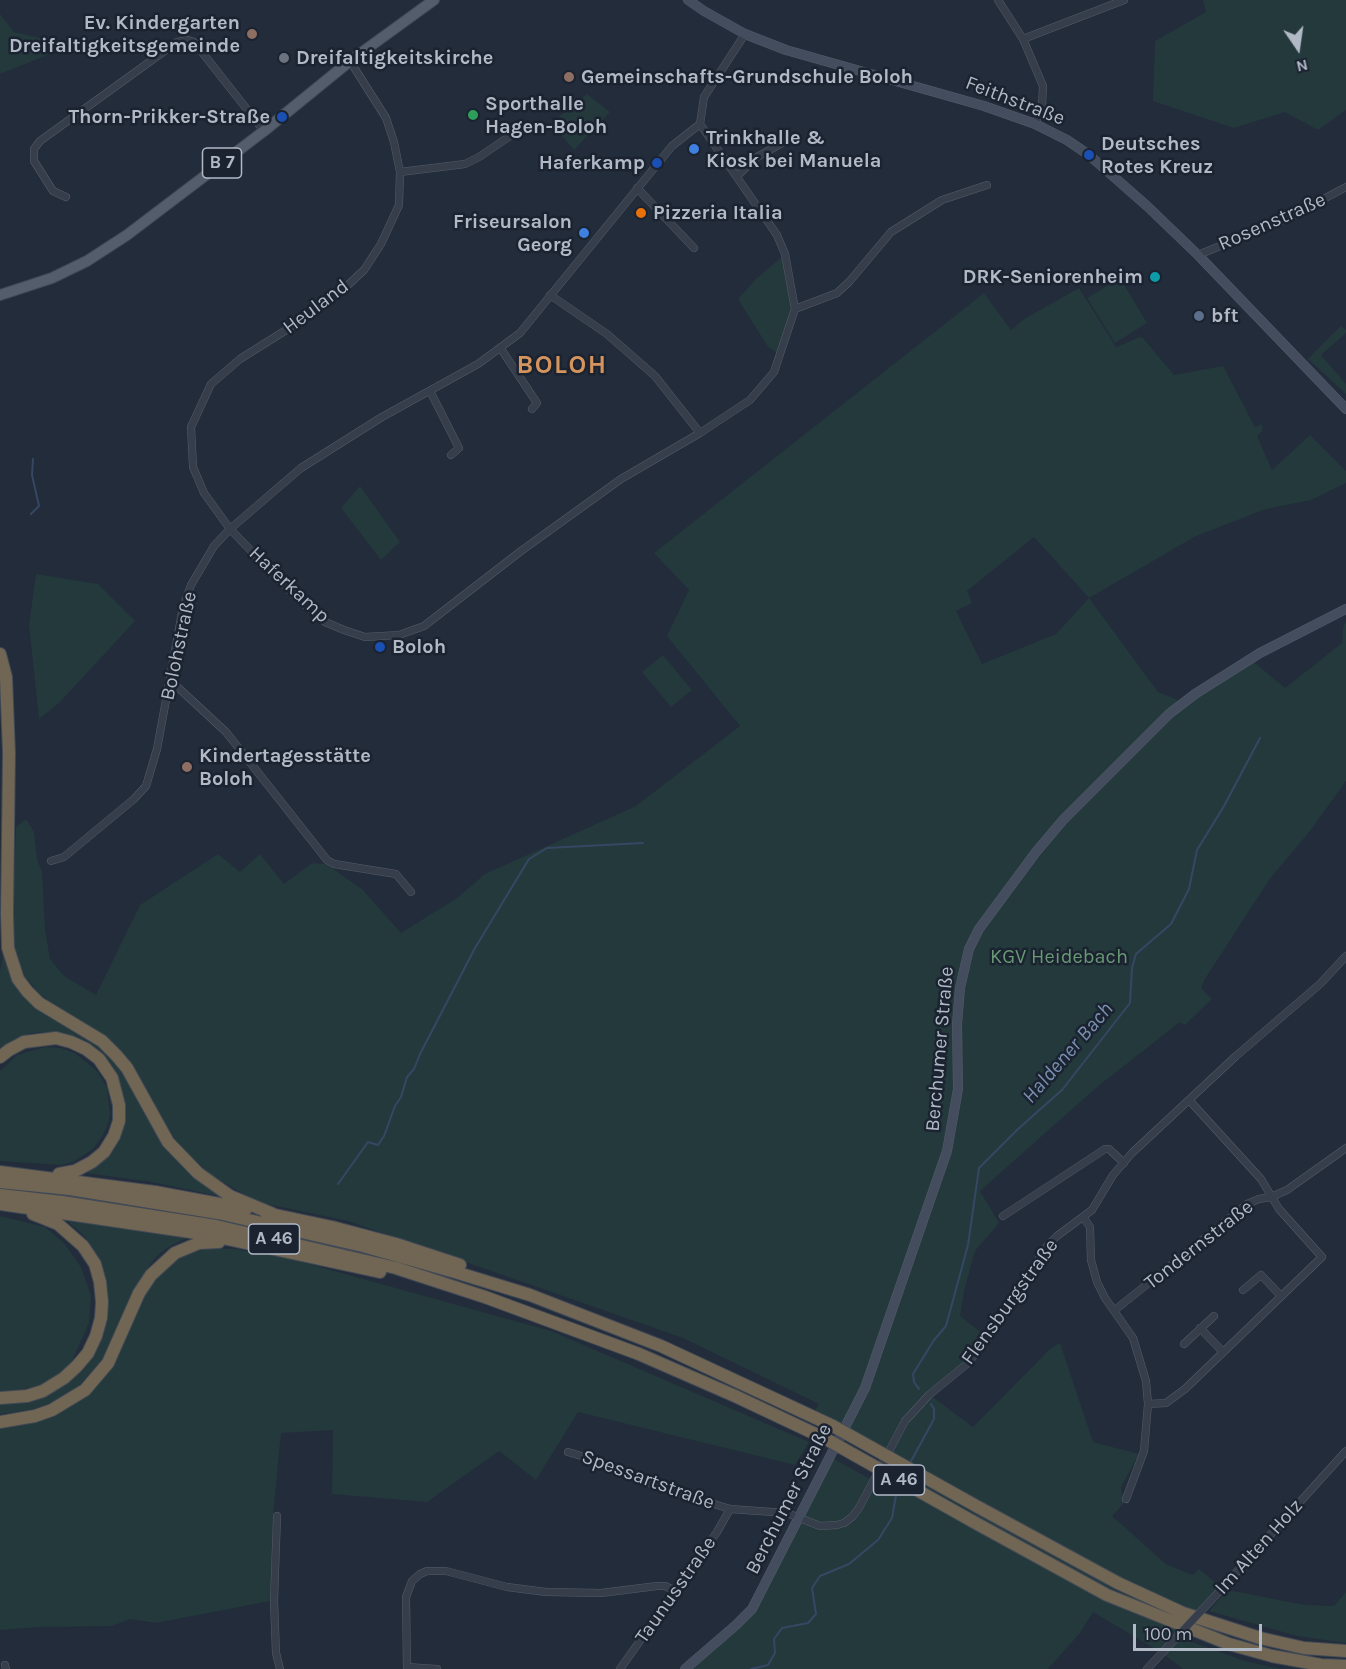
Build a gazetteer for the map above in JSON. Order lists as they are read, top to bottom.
{
  "streets": {
    "highway": ["A 46"],
    "main road": ["Feithstraße", "B 7", "Berchumer Straße"],
    "street": [
      "Rosenstraße",
      "Heuland",
      "Haferkamp",
      "Bolohstraße",
      "Tondernstraße",
      "Flensburgstraße",
      "Spessartstraße",
      "Im Alten Holz",
      "Taunusstraße"
    ]
  },
  "crossings": [
    ["Feithstraße", "Rosenstraße"],
    ["B 7", "Heuland"],
    ["Heuland", "Haferkamp"],
    ["Heuland", "Bolohstraße"],
    ["Haferkamp", "Bolohstraße"],
    ["Berchumer Straße", "Flensburgstraße"],
    ["Berchumer Straße", "Spessartstraße"],
    ["Flensburgstraße", "Spessartstraße"],
    ["Spessartstraße", "Taunusstraße"]
  ],
  "districts": ["BOLOH"],
  "water": ["Haldener Bach"],
  "parks": ["KGV Heidebach"],
  "places": [
    "Ev. Kindergarten Dreifaltigkeitsgemeinde",
    "Dreifaltigkeitskirche",
    "Gemeinschafts-Grundschule Boloh",
    "Sporthalle Hagen-Boloh",
    "Thorn-Prikker-Straße",
    "Trinkhalle & Kiosk bei Manuela",
    "Deutsches Rotes Kreuz",
    "Haferkamp",
    "Pizzeria Italia",
    "Friseursalon Georg",
    "DRK-Seniorenheim",
    "bft",
    "Boloh",
    "Kindertagesstätte Boloh"
  ],
  "scale_bar": "100 m",
  "north": "bottom"
}
